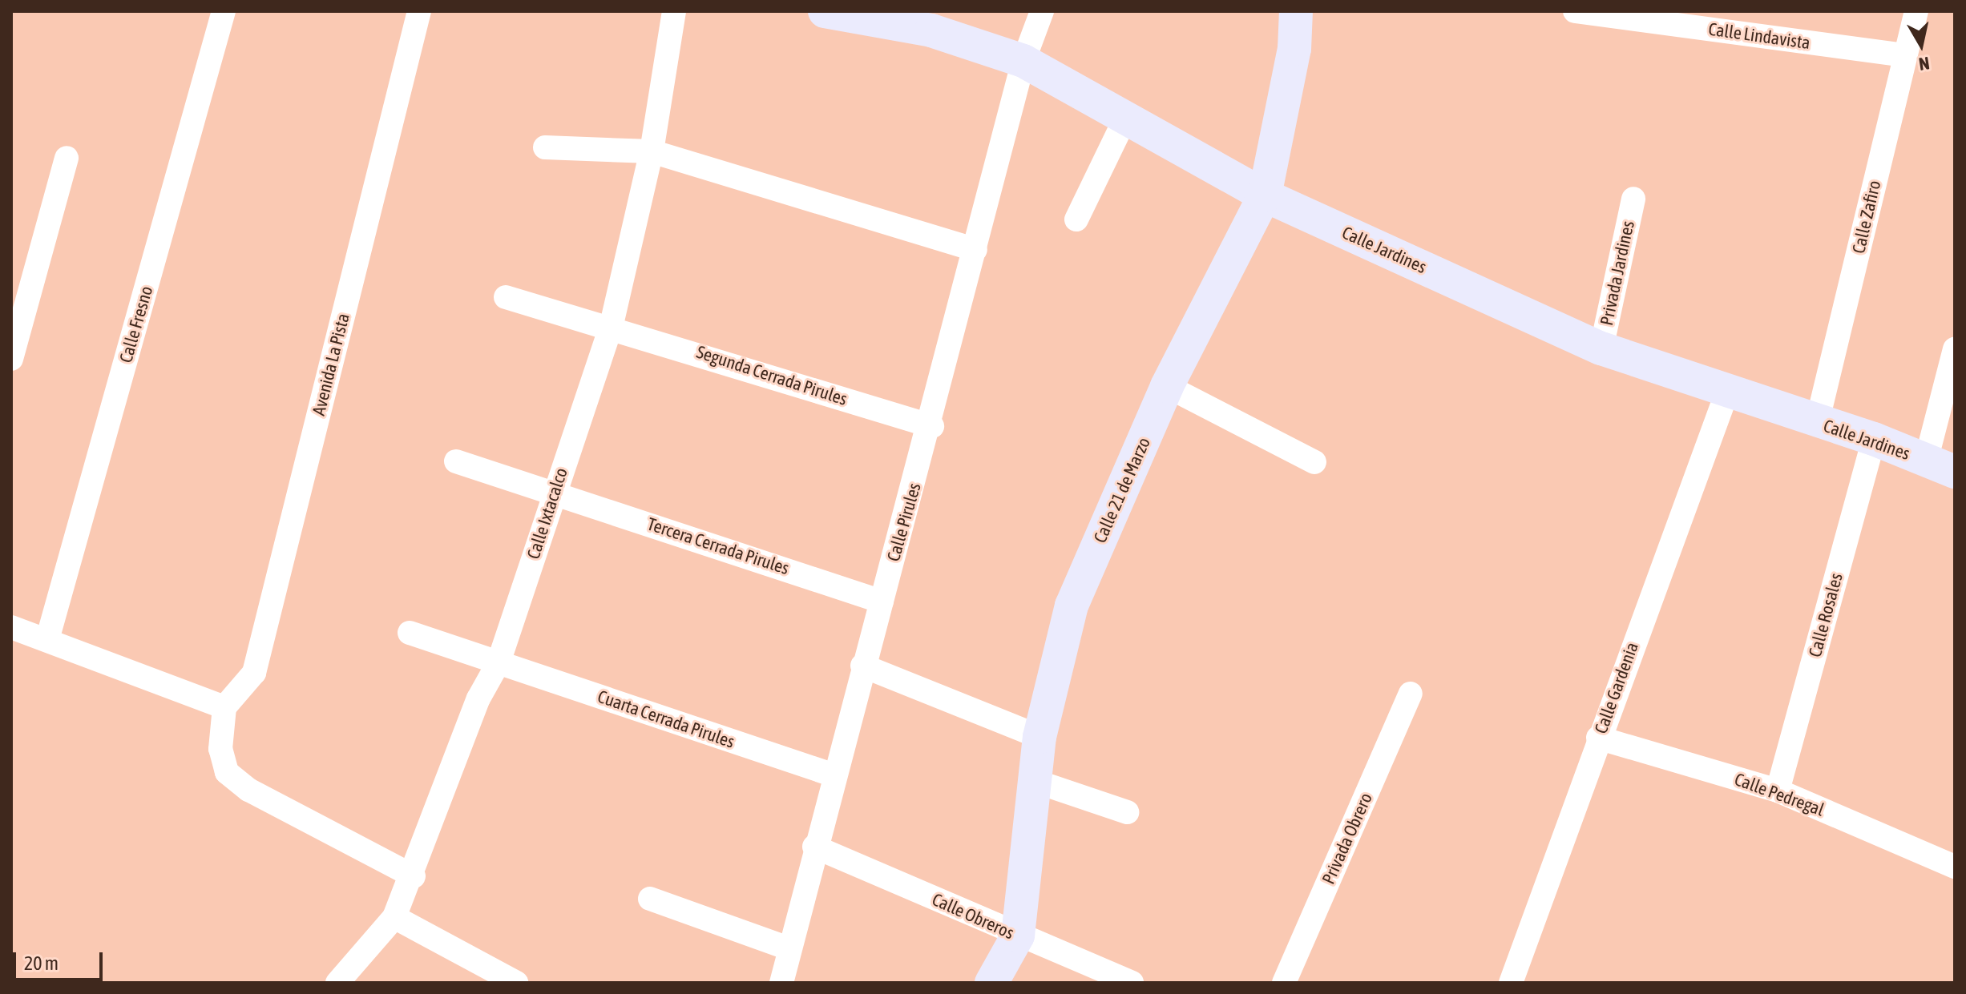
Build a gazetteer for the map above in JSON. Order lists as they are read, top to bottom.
{
  "streets": {
    "main road": ["Calle Jardines", "Calle 21 de Marzo"],
    "street": [
      "Calle Lindavista",
      "Calle Zafiro",
      "Privada Jardines",
      "Calle Fresno",
      "Avenida La Pista",
      "Segunda Cerrada Pirules",
      "Calle Ixtacalco",
      "Calle Pirules",
      "Tercera Cerrada Pirules",
      "Calle Rosales",
      "Calle Gardenia",
      "Cuarta Cerrada Pirules",
      "Calle Pedregal",
      "Privada Obrero",
      "Calle Obreros"
    ]
  },
  "crossings": [
    ["Calle Lindavista", "Calle Zafiro"],
    ["Calle Zafiro", "Calle Jardines"],
    ["Calle Jardines", "Privada Jardines"],
    ["Calle Jardines", "Calle 21 de Marzo"],
    ["Calle Jardines", "Calle Pirules"],
    ["Calle Jardines", "Calle Rosales"],
    ["Calle Jardines", "Calle Gardenia"],
    ["Segunda Cerrada Pirules", "Calle Ixtacalco"],
    ["Segunda Cerrada Pirules", "Calle Pirules"],
    ["Calle 21 de Marzo", "Calle Obreros"],
    ["Calle Ixtacalco", "Tercera Cerrada Pirules"],
    ["Calle Ixtacalco", "Cuarta Cerrada Pirules"],
    ["Calle Pirules", "Tercera Cerrada Pirules"],
    ["Calle Pirules", "Cuarta Cerrada Pirules"],
    ["Calle Pirules", "Calle Obreros"],
    ["Calle Rosales", "Calle Pedregal"],
    ["Calle Gardenia", "Calle Pedregal"]
  ],
  "scale_bar": "20 m",
  "north": "bottom"
}
